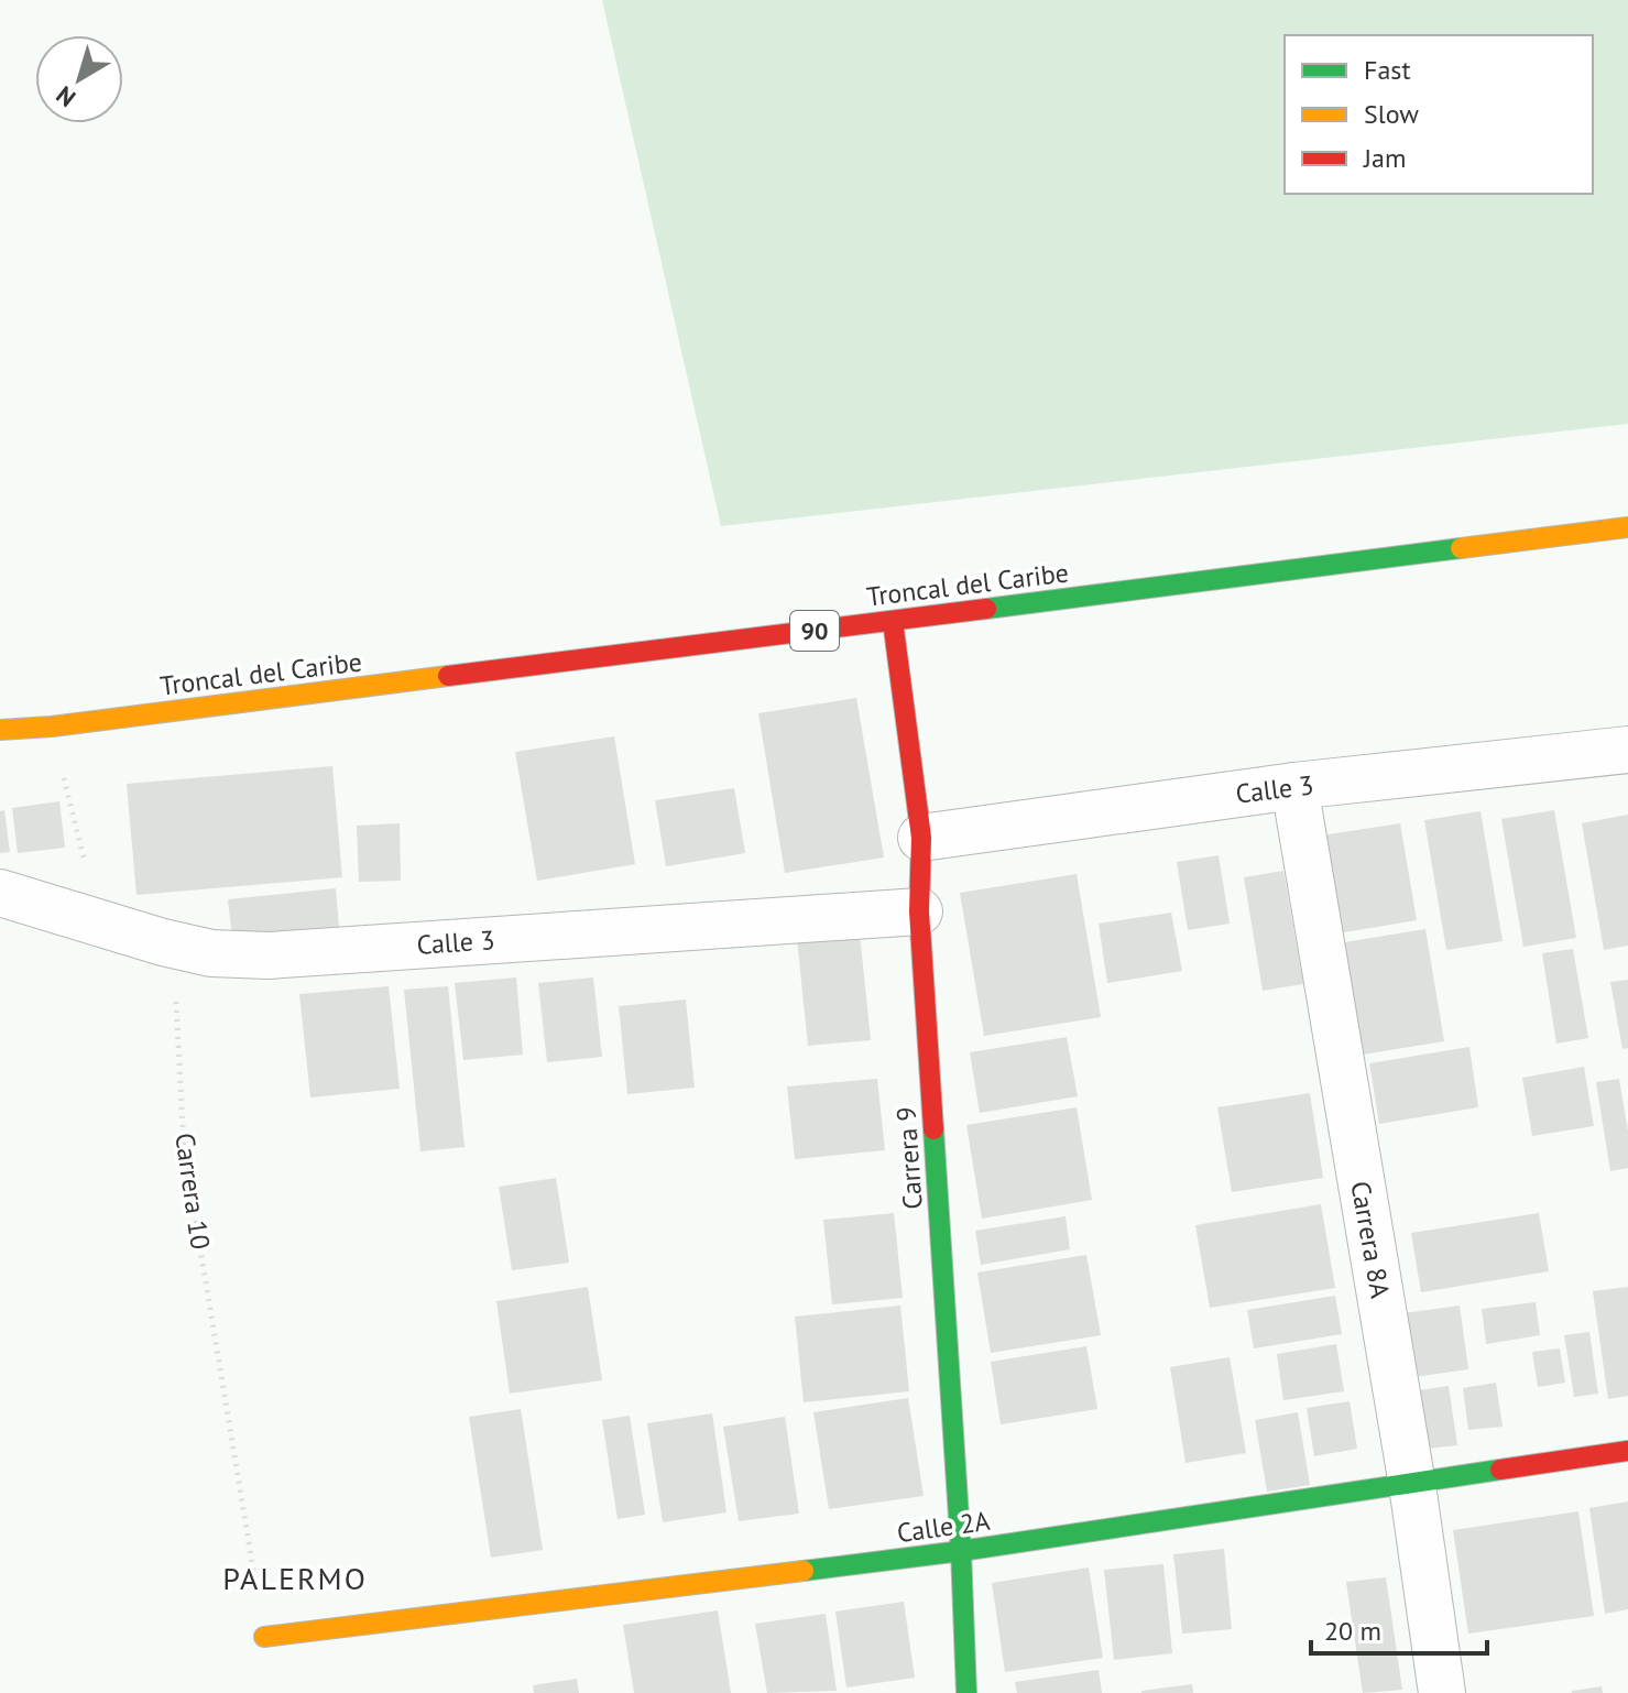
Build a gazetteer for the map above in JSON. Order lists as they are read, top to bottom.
{
  "streets": {
    "main road": [
      "Troncal del Caribe",
      "90",
      "Carrera 9",
      "Calle 2A"
    ],
    "street": ["Calle 3", "Carrera 8A"],
    "path": ["Carrera 10"]
  },
  "crossings": [
    ["Troncal del Caribe", "Carrera 9"],
    ["Calle 3", "Carrera 9"],
    ["Calle 3", "Carrera 10"],
    ["Calle 3", "Carrera 8A"],
    ["Carrera 9", "Calle 2A"],
    ["Carrera 10", "Calle 2A"],
    ["Carrera 8A", "Calle 2A"]
  ],
  "districts": ["PALERMO"],
  "legend": ["Fast", "Slow", "Jam"],
  "scale_bar": "20 m",
  "north": "bottom left"
}
